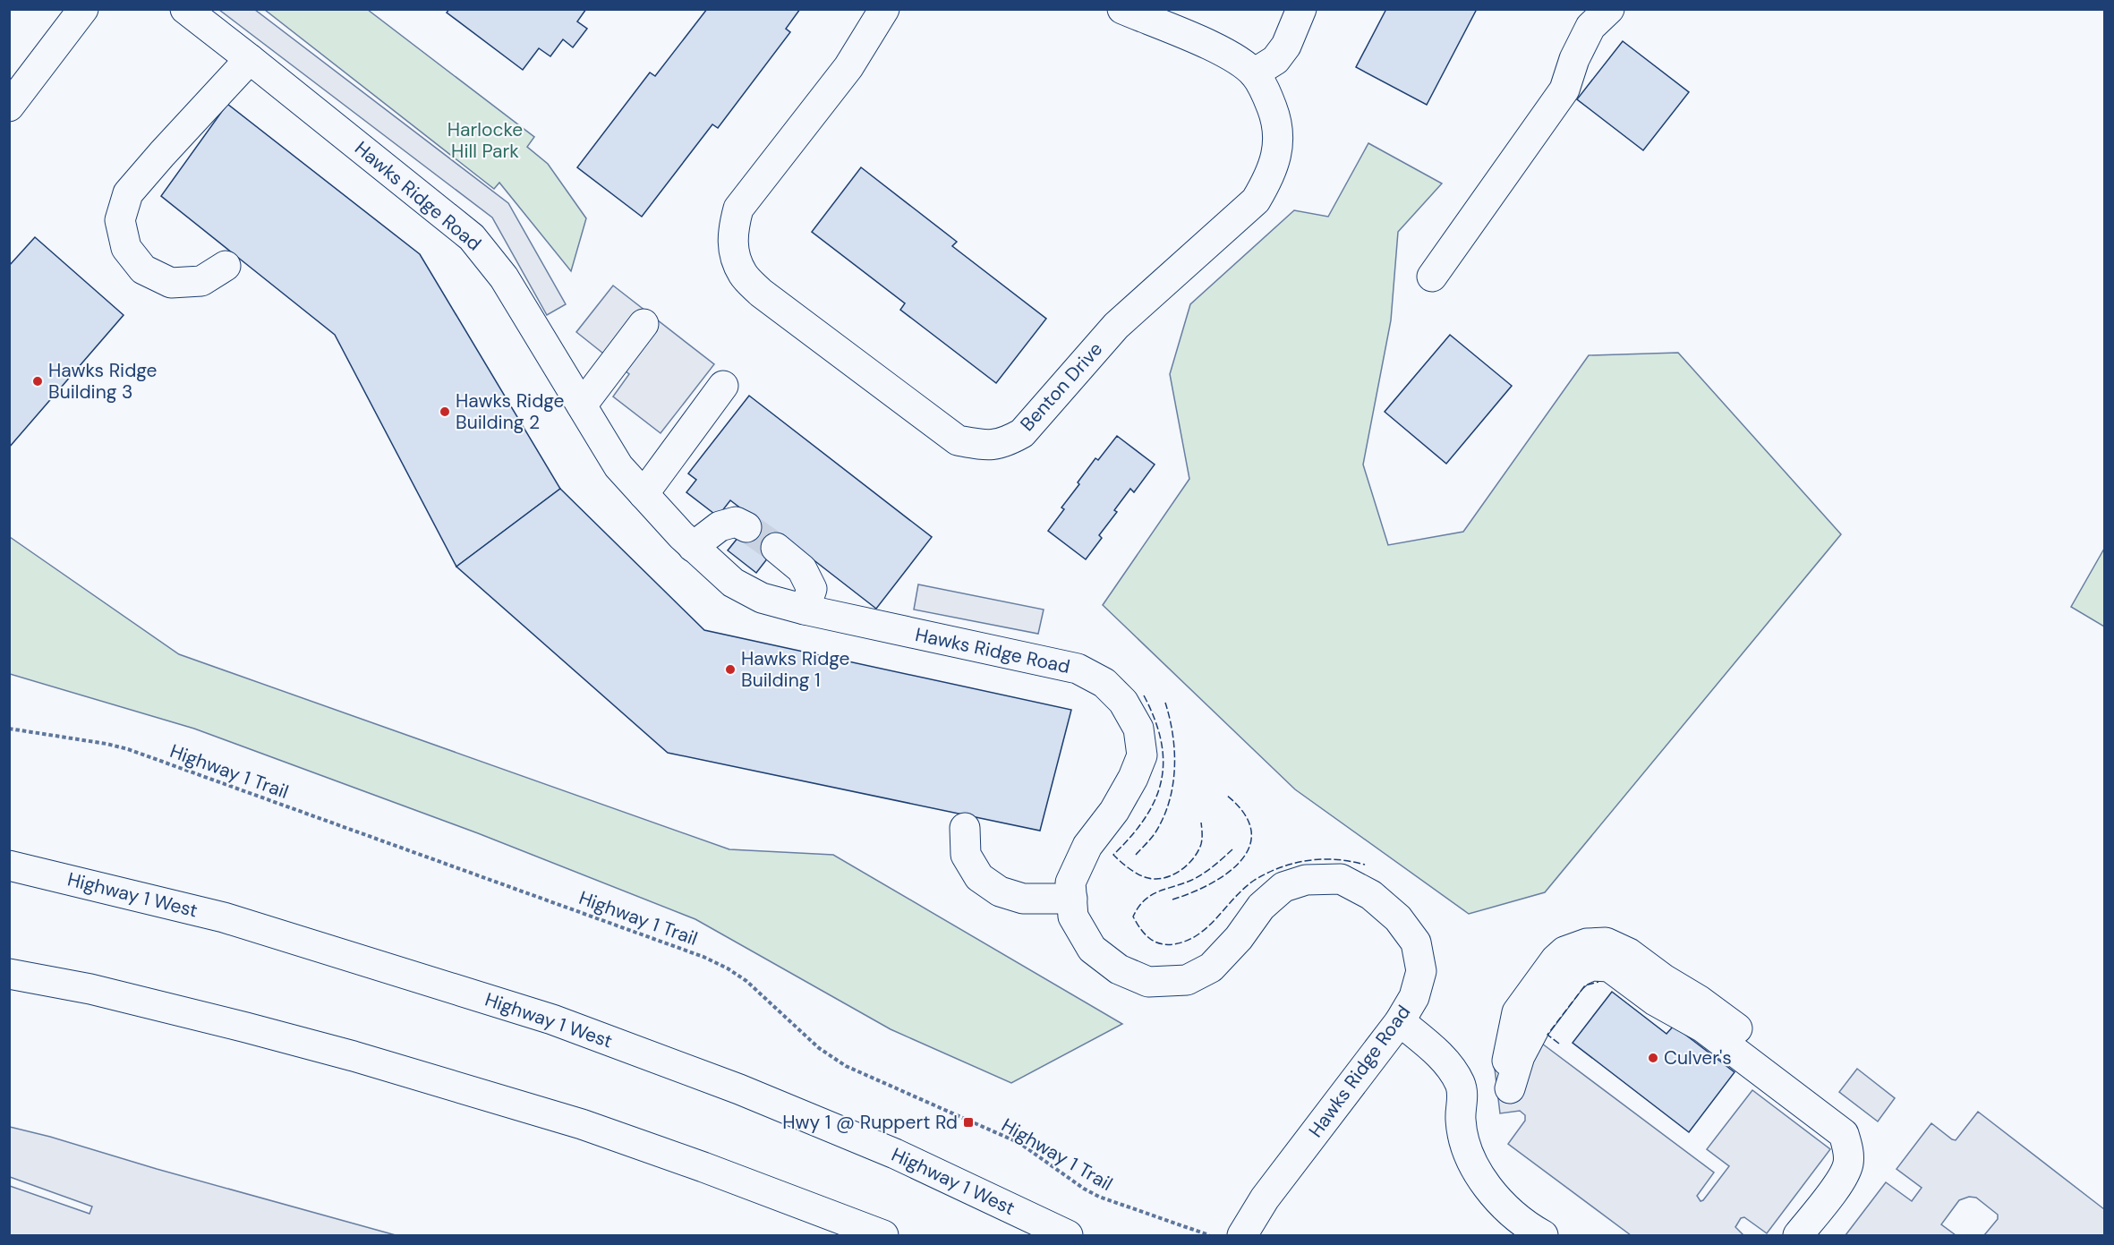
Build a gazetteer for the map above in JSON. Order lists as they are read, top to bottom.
{
  "streets": {
    "street": ["Hawks Ridge Road", "Benton Drive", "Highway 1 West"],
    "path": ["Highway 1 Trail"]
  },
  "parks": ["Harlocke Hill Park"],
  "places": {
    "other": [
      "Hawks Ridge Building 3",
      "Hawks Ridge Building 2",
      "Hawks Ridge Building 1",
      "Culver's"
    ],
    "transit": ["Hwy 1 @ Ruppert Rd"]
  }
}
